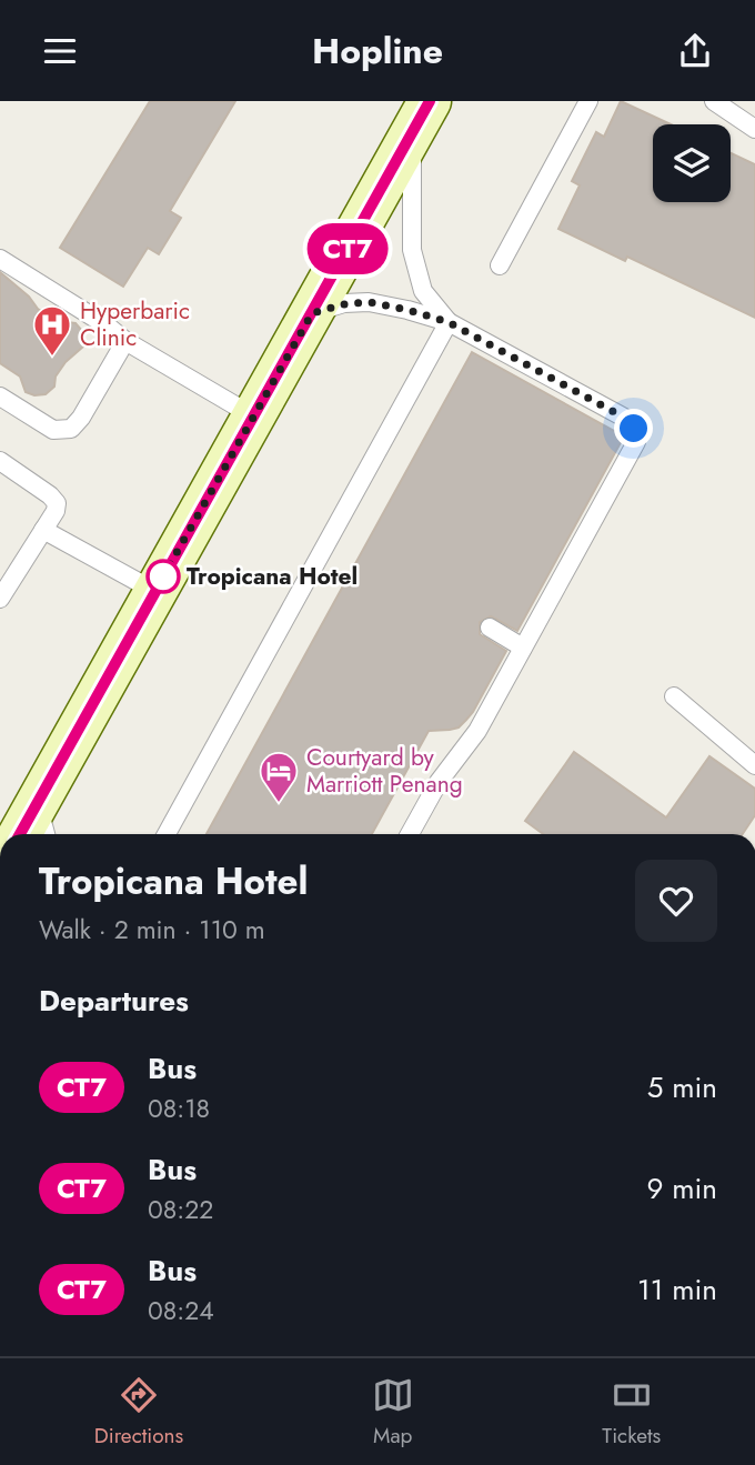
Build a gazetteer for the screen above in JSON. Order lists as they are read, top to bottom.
{
  "places": {
    "hospital": ["Hyperbaric Clinic"],
    "other": ["Tropicana Hotel"],
    "hotel": ["Courtyard by Marriott Penang"]
  },
  "lines": ["bus line CT7"],
  "page": {
    "header": "Hopline",
    "on_map": "CT7",
    "heading": [
      ["Tropicana Hotel", "Walk · 2 min · 110 m"],
      "Departures"
    ],
    "list": [
      {
        "mark": "CT7",
        "name": "Bus",
        "note": "08:18",
        "value": "5 min"
      },
      {
        "mark": "CT7",
        "name": "Bus",
        "note": "08:22",
        "value": "9 min"
      },
      {
        "mark": "CT7",
        "name": "Bus",
        "note": "08:24",
        "value": "11 min"
      }
    ],
    "tabs": ["Directions", "Map", "Tickets"]
  }
}
